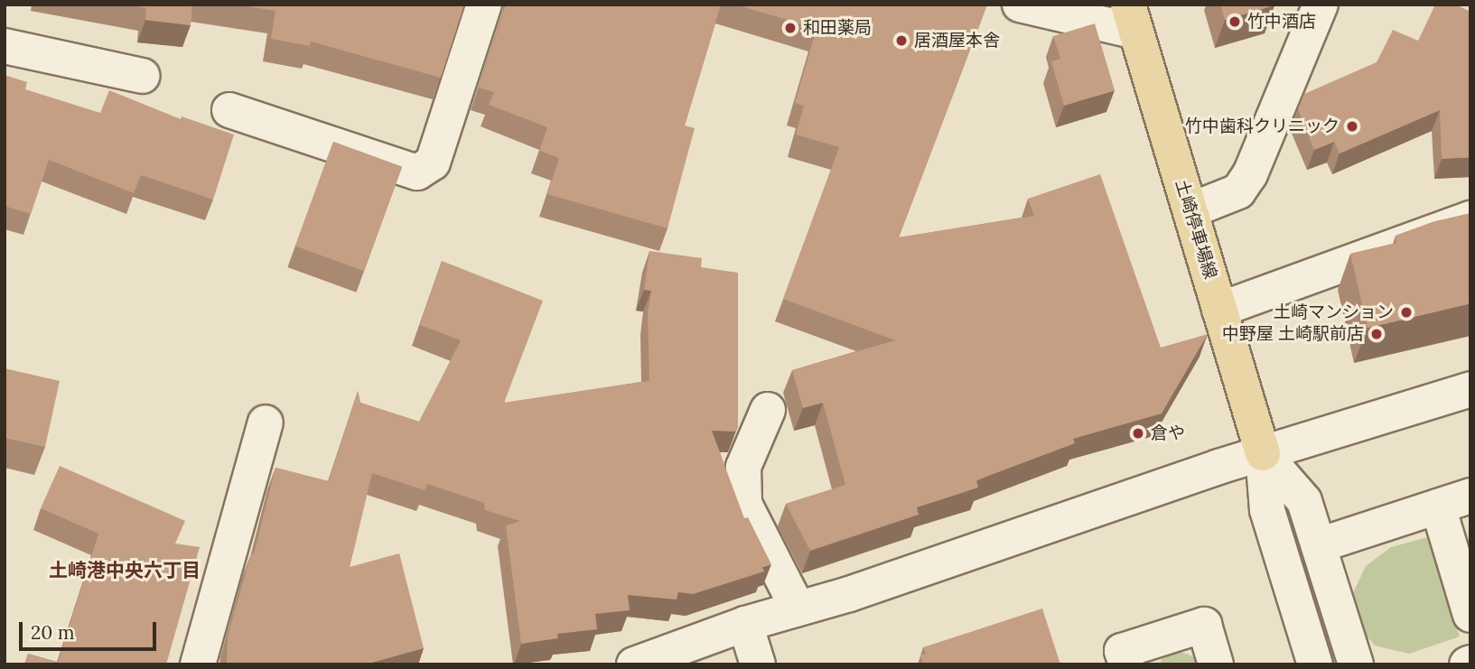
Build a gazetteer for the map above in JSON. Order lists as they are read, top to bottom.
{
  "streets": {
    "main road": ["土崎停車場線"]
  },
  "districts": ["土崎港中央六丁目"],
  "places": [
    "竹中酒店",
    "和田薬局",
    "居酒屋本舎",
    "竹中歯科クリニック",
    "土崎マンション",
    "中野屋 土崎駅前店",
    "倉や"
  ],
  "scale_bar": "20 m"
}
